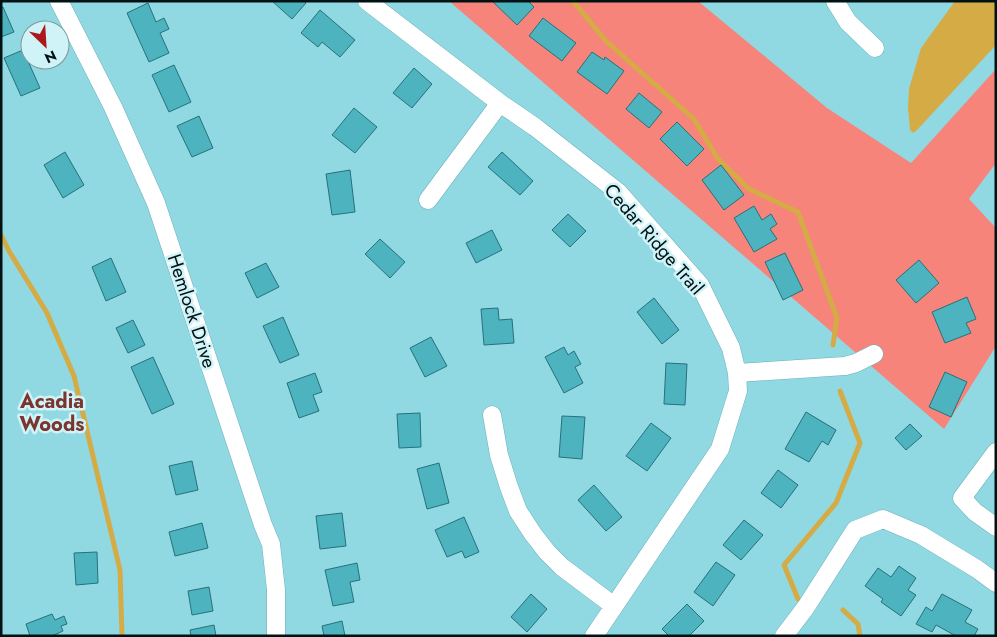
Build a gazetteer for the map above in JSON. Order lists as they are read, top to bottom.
{
  "streets": {
    "street": ["Cedar Ridge Trail", "Hemlock Drive"]
  },
  "districts": ["Acadia Woods"],
  "north": "bottom right"
}
